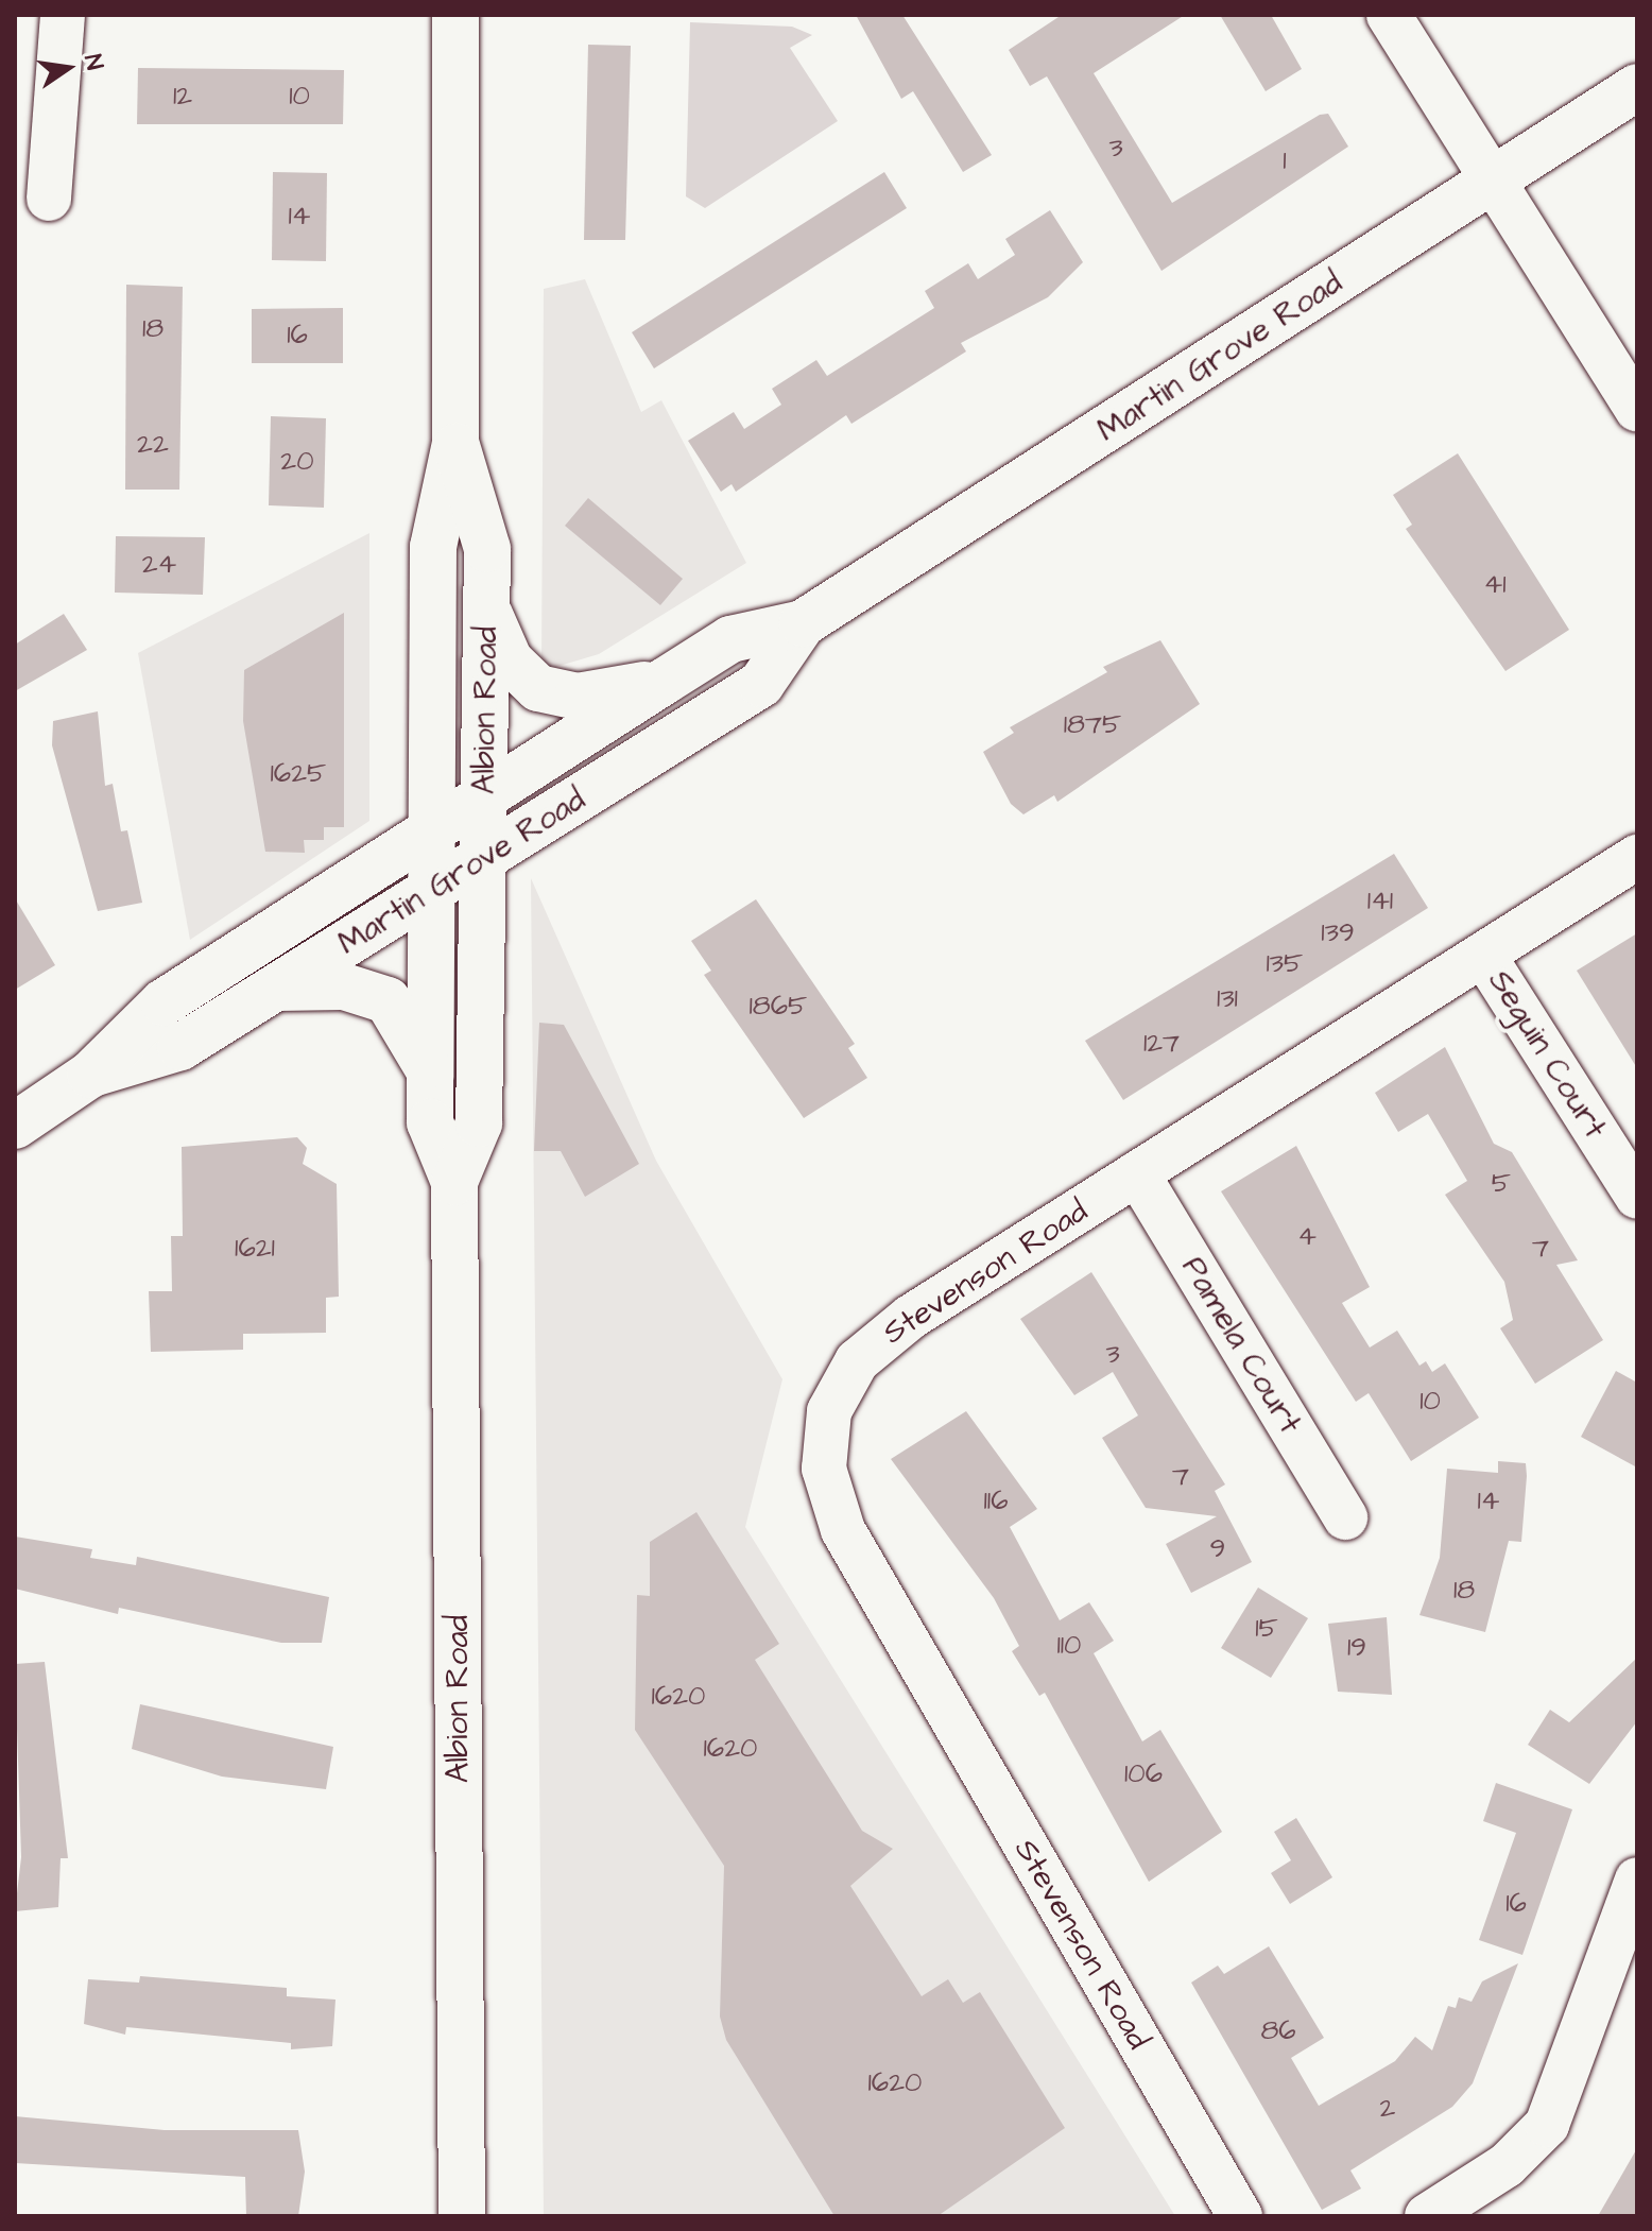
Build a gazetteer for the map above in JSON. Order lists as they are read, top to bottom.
{
  "streets": {
    "main road": ["Martin Grove Road", "Albion Road"],
    "street": ["Seguin Court", "Stevenson Road", "Pamela Court"]
  },
  "crossings": [
    ["Martin Grove Road", "Albion Road"],
    ["Seguin Court", "Stevenson Road"],
    ["Stevenson Road", "Pamela Court"]
  ],
  "house_numbers": [
    "12",
    "10",
    "3",
    "1",
    "14",
    "18",
    "16",
    "22",
    "20",
    "24",
    "41",
    "1875",
    "1625",
    "141",
    "139",
    "135",
    "131",
    "1865",
    "127",
    "5",
    "4",
    "1621",
    "7",
    "3",
    "10",
    "7",
    "116",
    "14",
    "9",
    "18",
    "15",
    "110",
    "19",
    "1620",
    "1620",
    "106",
    "16",
    "86",
    "1620",
    "2"
  ],
  "north": "right"
}
